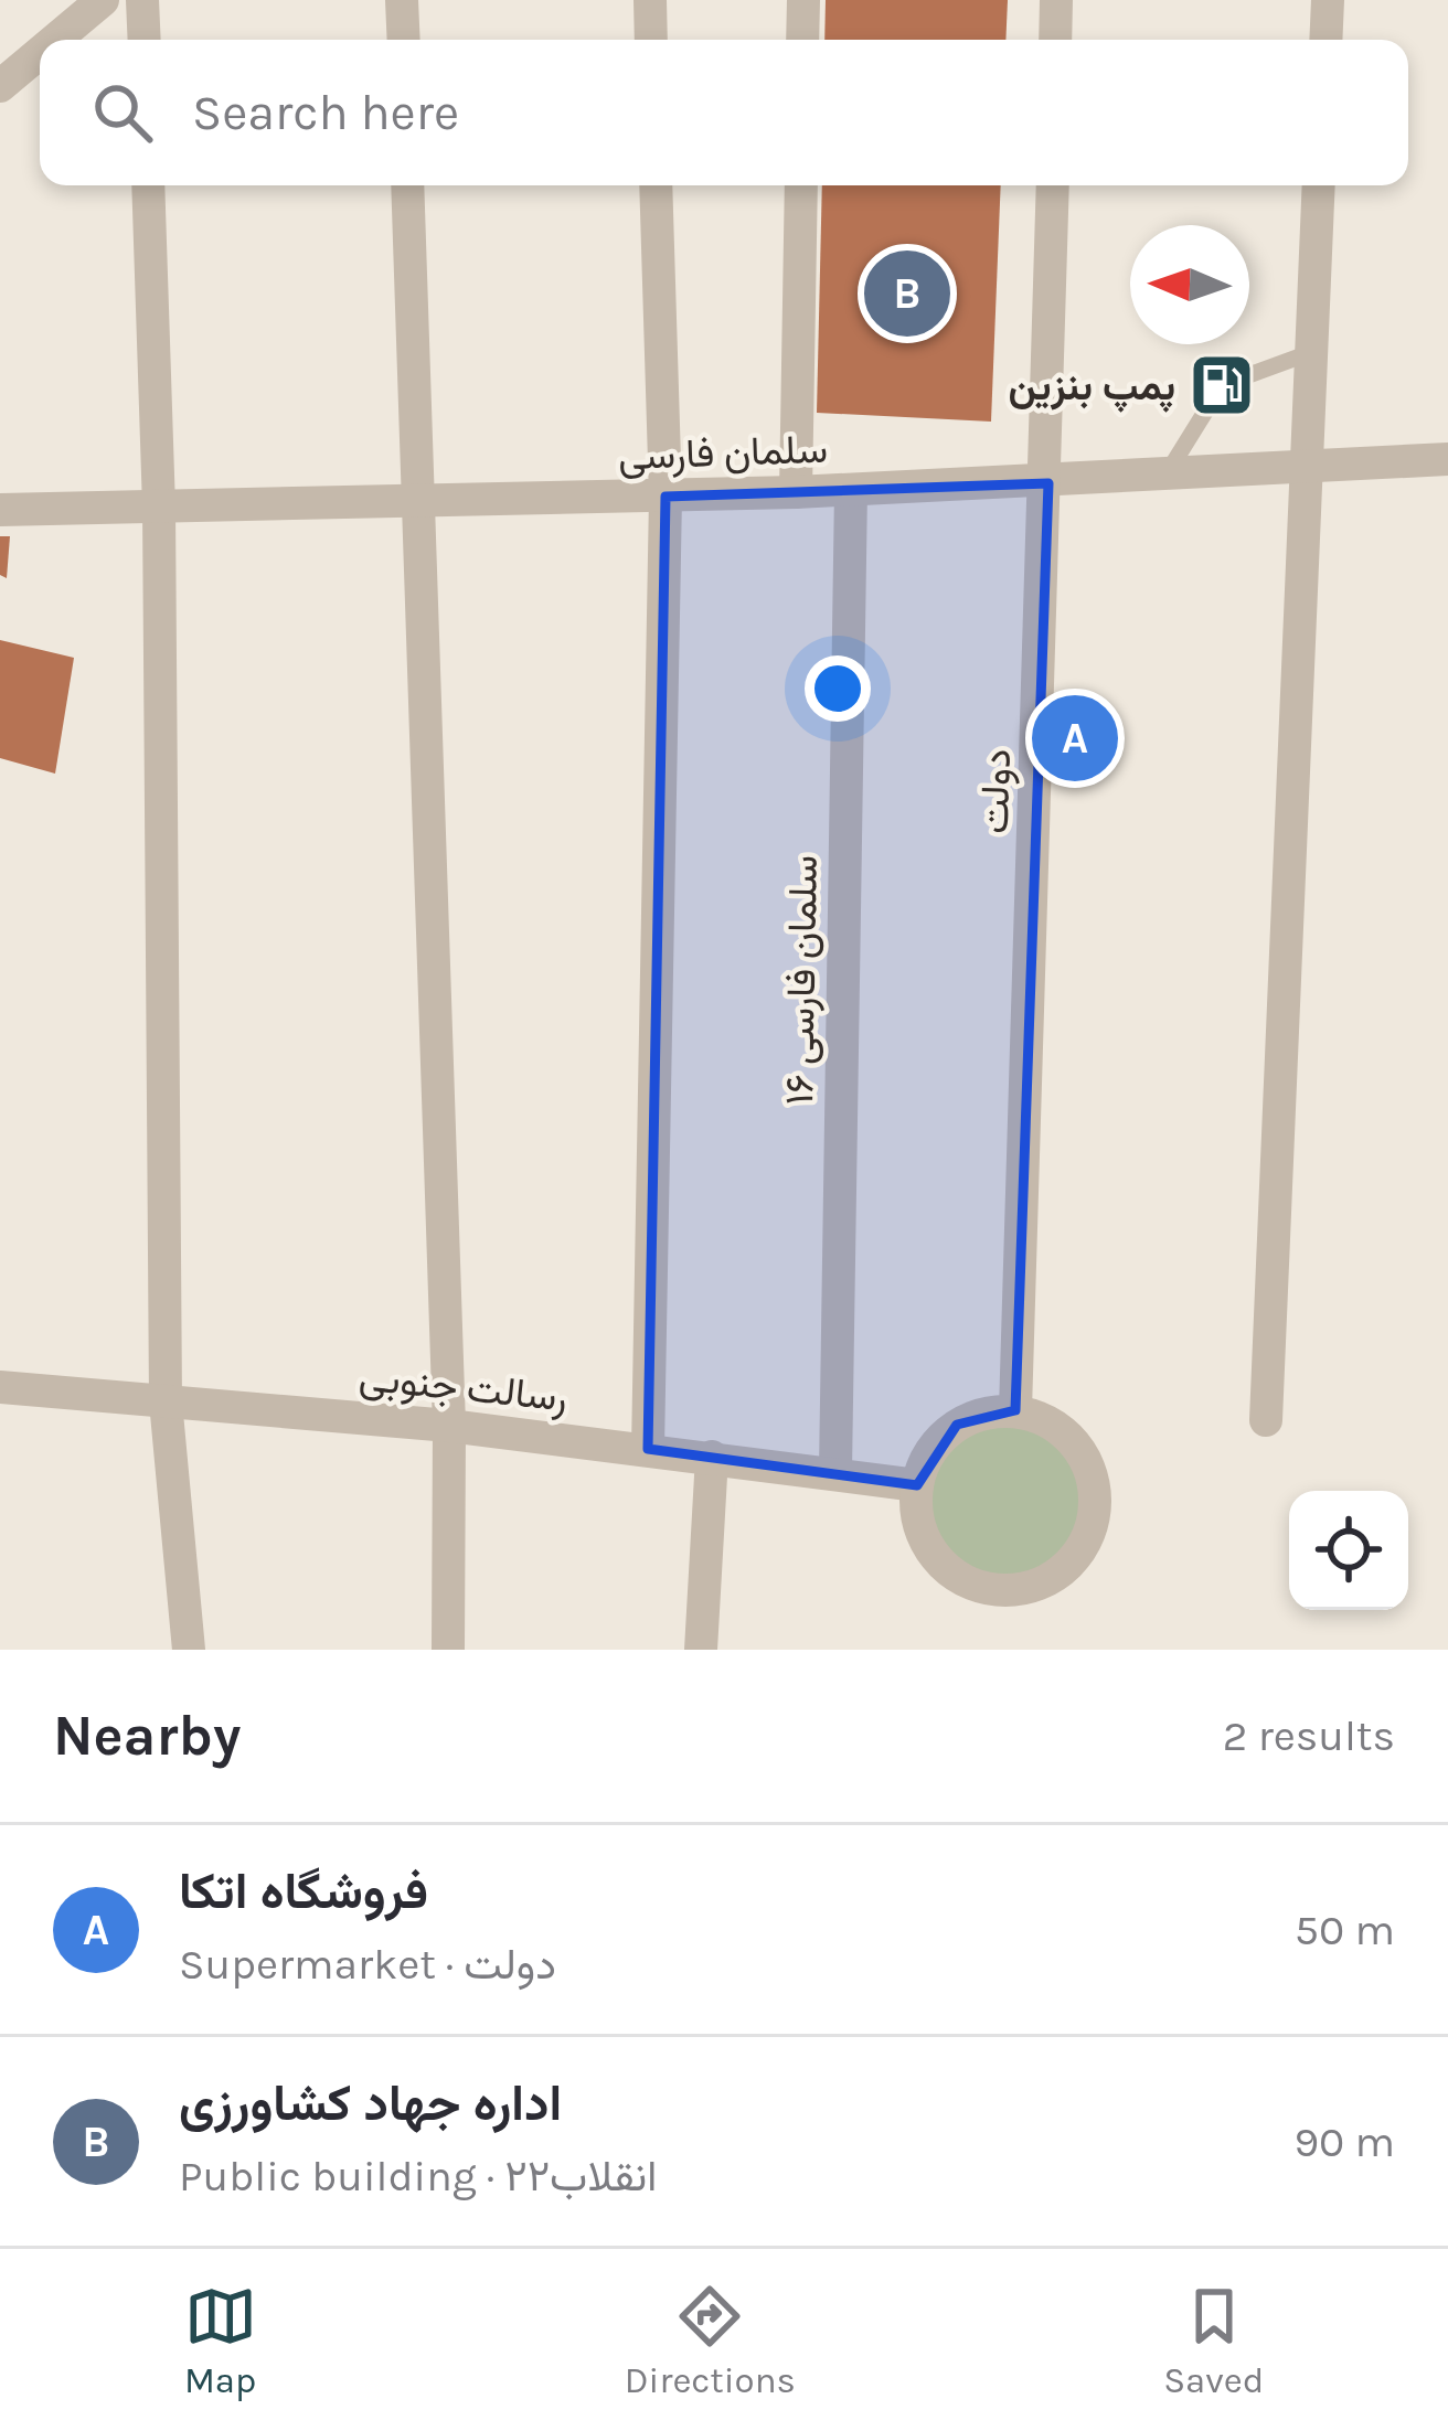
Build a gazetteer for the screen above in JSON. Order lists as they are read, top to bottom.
{
  "streets": {
    "street": [
      "سلمان فارسی",
      "دولت",
      "سلمان فارسی ۱۶",
      "رسالت جنوبی"
    ]
  },
  "crossings": [
    ["سلمان فارسی", "دولت"],
    ["سلمان فارسی", "سلمان فارسی ۱۶"],
    ["دولت", "رسالت جنوبی"],
    ["سلمان فارسی ۱۶", "رسالت جنوبی"]
  ],
  "places": {
    "fuel station": ["پمپ بنزین"]
  },
  "north": "left",
  "page": {
    "search": "Search here",
    "pins": ["B", "A"],
    "heading": ["Nearby", "2 results"],
    "list": [
      {
        "mark": "A",
        "name": "فروشگاه اتکا",
        "note": "Supermarket · دولت",
        "value": "50 m"
      },
      {
        "mark": "B",
        "name": "اداره جهاد کشاورزی",
        "note": "Public building · انقلاب۲۲",
        "value": "90 m"
      }
    ],
    "nav": ["Map", "Directions", "Saved"]
  }
}
